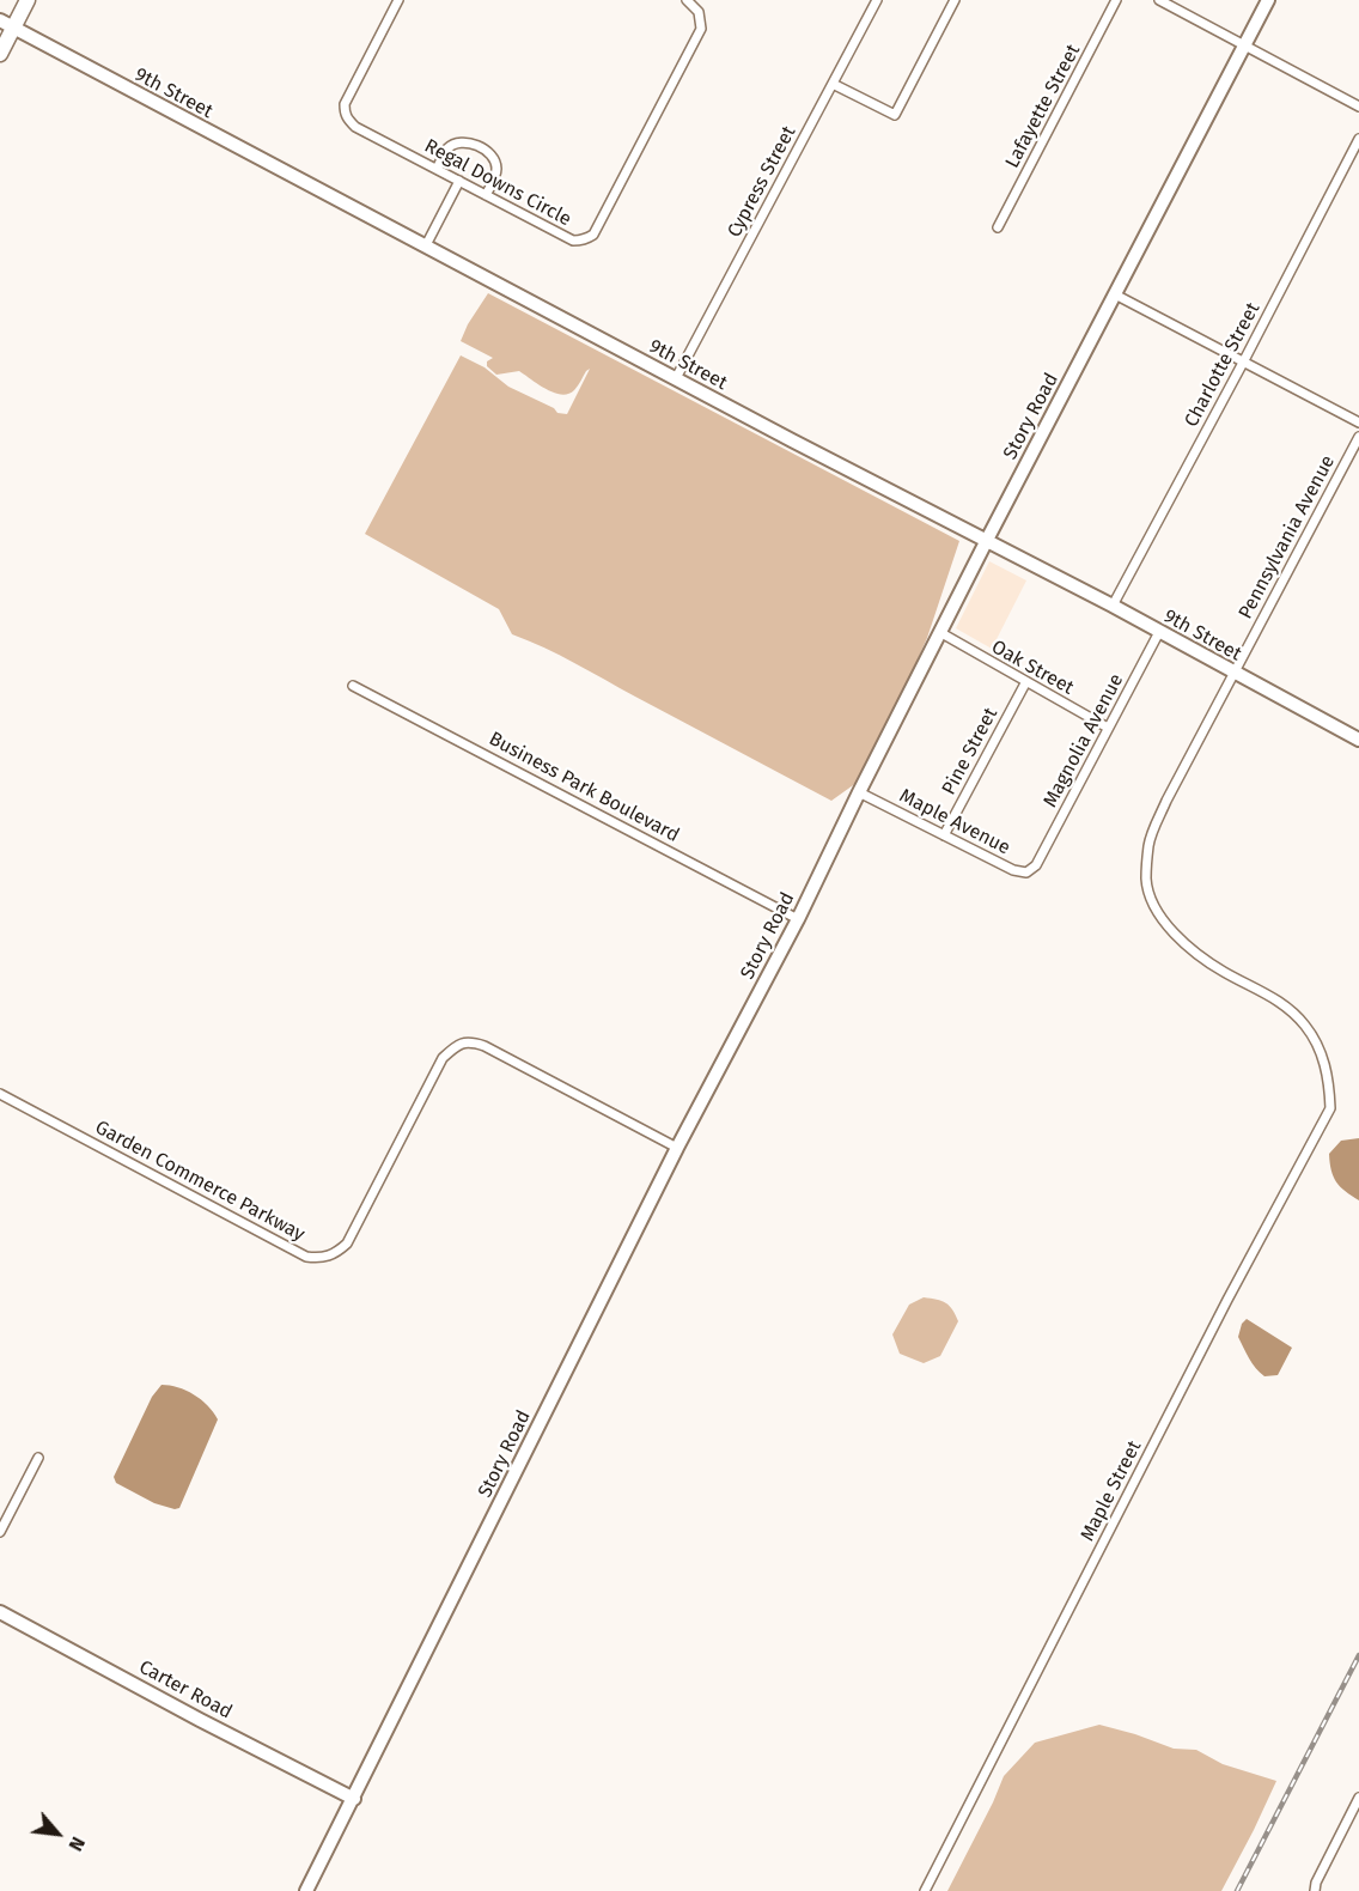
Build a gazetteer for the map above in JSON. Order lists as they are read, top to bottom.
{
  "streets": {
    "street": [
      "9th Street",
      "Lafayette Street",
      "Cypress Street",
      "Regal Downs Circle",
      "Charlotte Street",
      "Story Road",
      "Pennsylvania Avenue",
      "Oak Street",
      "Magnolia Avenue",
      "Pine Street",
      "Business Park Boulevard",
      "Maple Avenue",
      "Garden Commerce Parkway",
      "Maple Street",
      "Carter Road"
    ]
  },
  "crossings": [
    ["9th Street", "Cypress Street"],
    ["9th Street", "Charlotte Street"],
    ["9th Street", "Story Road"],
    ["9th Street", "Pennsylvania Avenue"],
    ["9th Street", "Magnolia Avenue"],
    ["Story Road", "Oak Street"],
    ["Story Road", "Business Park Boulevard"],
    ["Story Road", "Maple Avenue"],
    ["Story Road", "Garden Commerce Parkway"],
    ["Story Road", "Carter Road"],
    ["Pennsylvania Avenue", "Maple Street"],
    ["Oak Street", "Magnolia Avenue"],
    ["Oak Street", "Pine Street"],
    ["Magnolia Avenue", "Maple Avenue"],
    ["Pine Street", "Maple Avenue"]
  ],
  "north": "bottom right"
}
